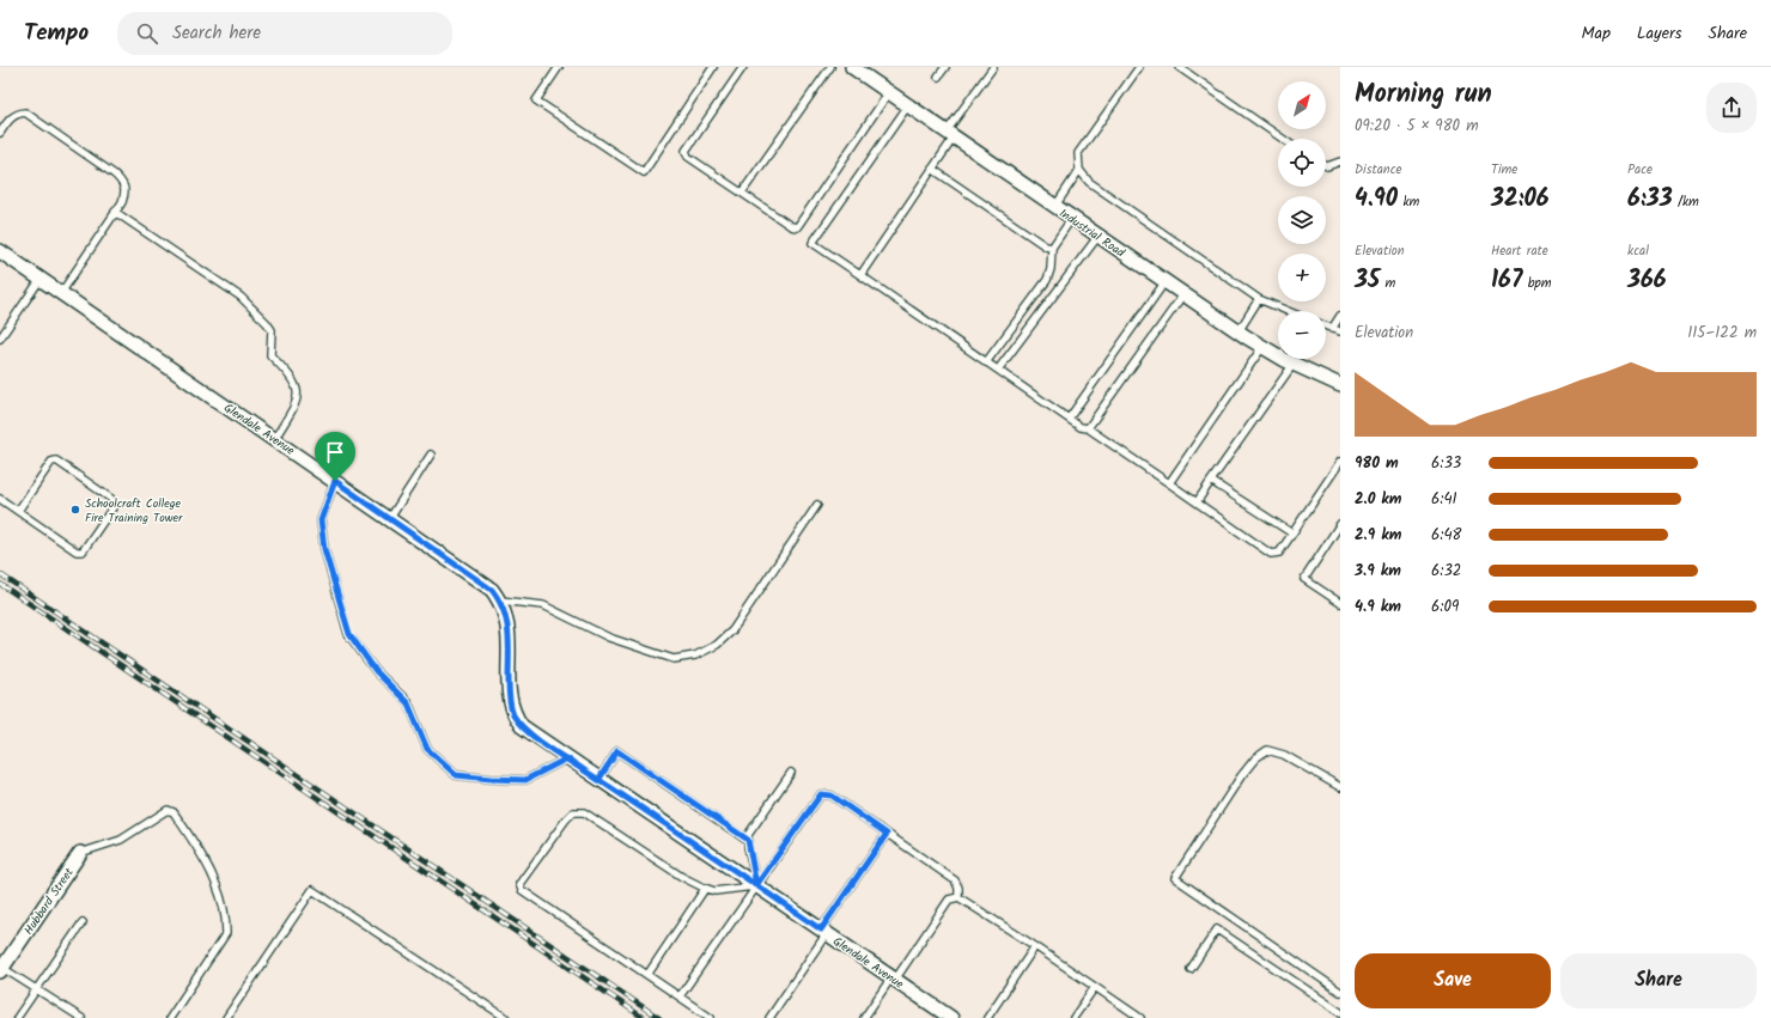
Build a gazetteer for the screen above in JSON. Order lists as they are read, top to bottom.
{
  "streets": {
    "street": ["Industrial Road", "Glendale Avenue", "Hubbard Street"]
  },
  "places": ["Schoolcraft College Fire Training Tower"],
  "north": "top right",
  "page": {
    "header": "Tempo",
    "search": "Search here",
    "nav": ["Map", "Layers", "Share"],
    "heading": ["Morning run", "09:20 · 5 × 980 m"],
    "map_buttons": ["+", "−"],
    "stats": [
      ["Distance", "4.90 km"],
      ["Time", "32:06"],
      ["Pace", "6:33 /km"],
      ["Elevation", "35 m"],
      ["Heart rate", "167 bpm"],
      ["kcal", "366"]
    ],
    "chart": ["Elevation", "115–122 m"],
    "list": [
      {
        "name": "980 m",
        "note": "6:33"
      },
      {
        "name": "2.0 km",
        "note": "6:41"
      },
      {
        "name": "2.9 km",
        "note": "6:48"
      },
      {
        "name": "3.9 km",
        "note": "6:32"
      },
      {
        "name": "4.9 km",
        "note": "6:09"
      }
    ],
    "buttons": ["Save", "Share"]
  }
}
